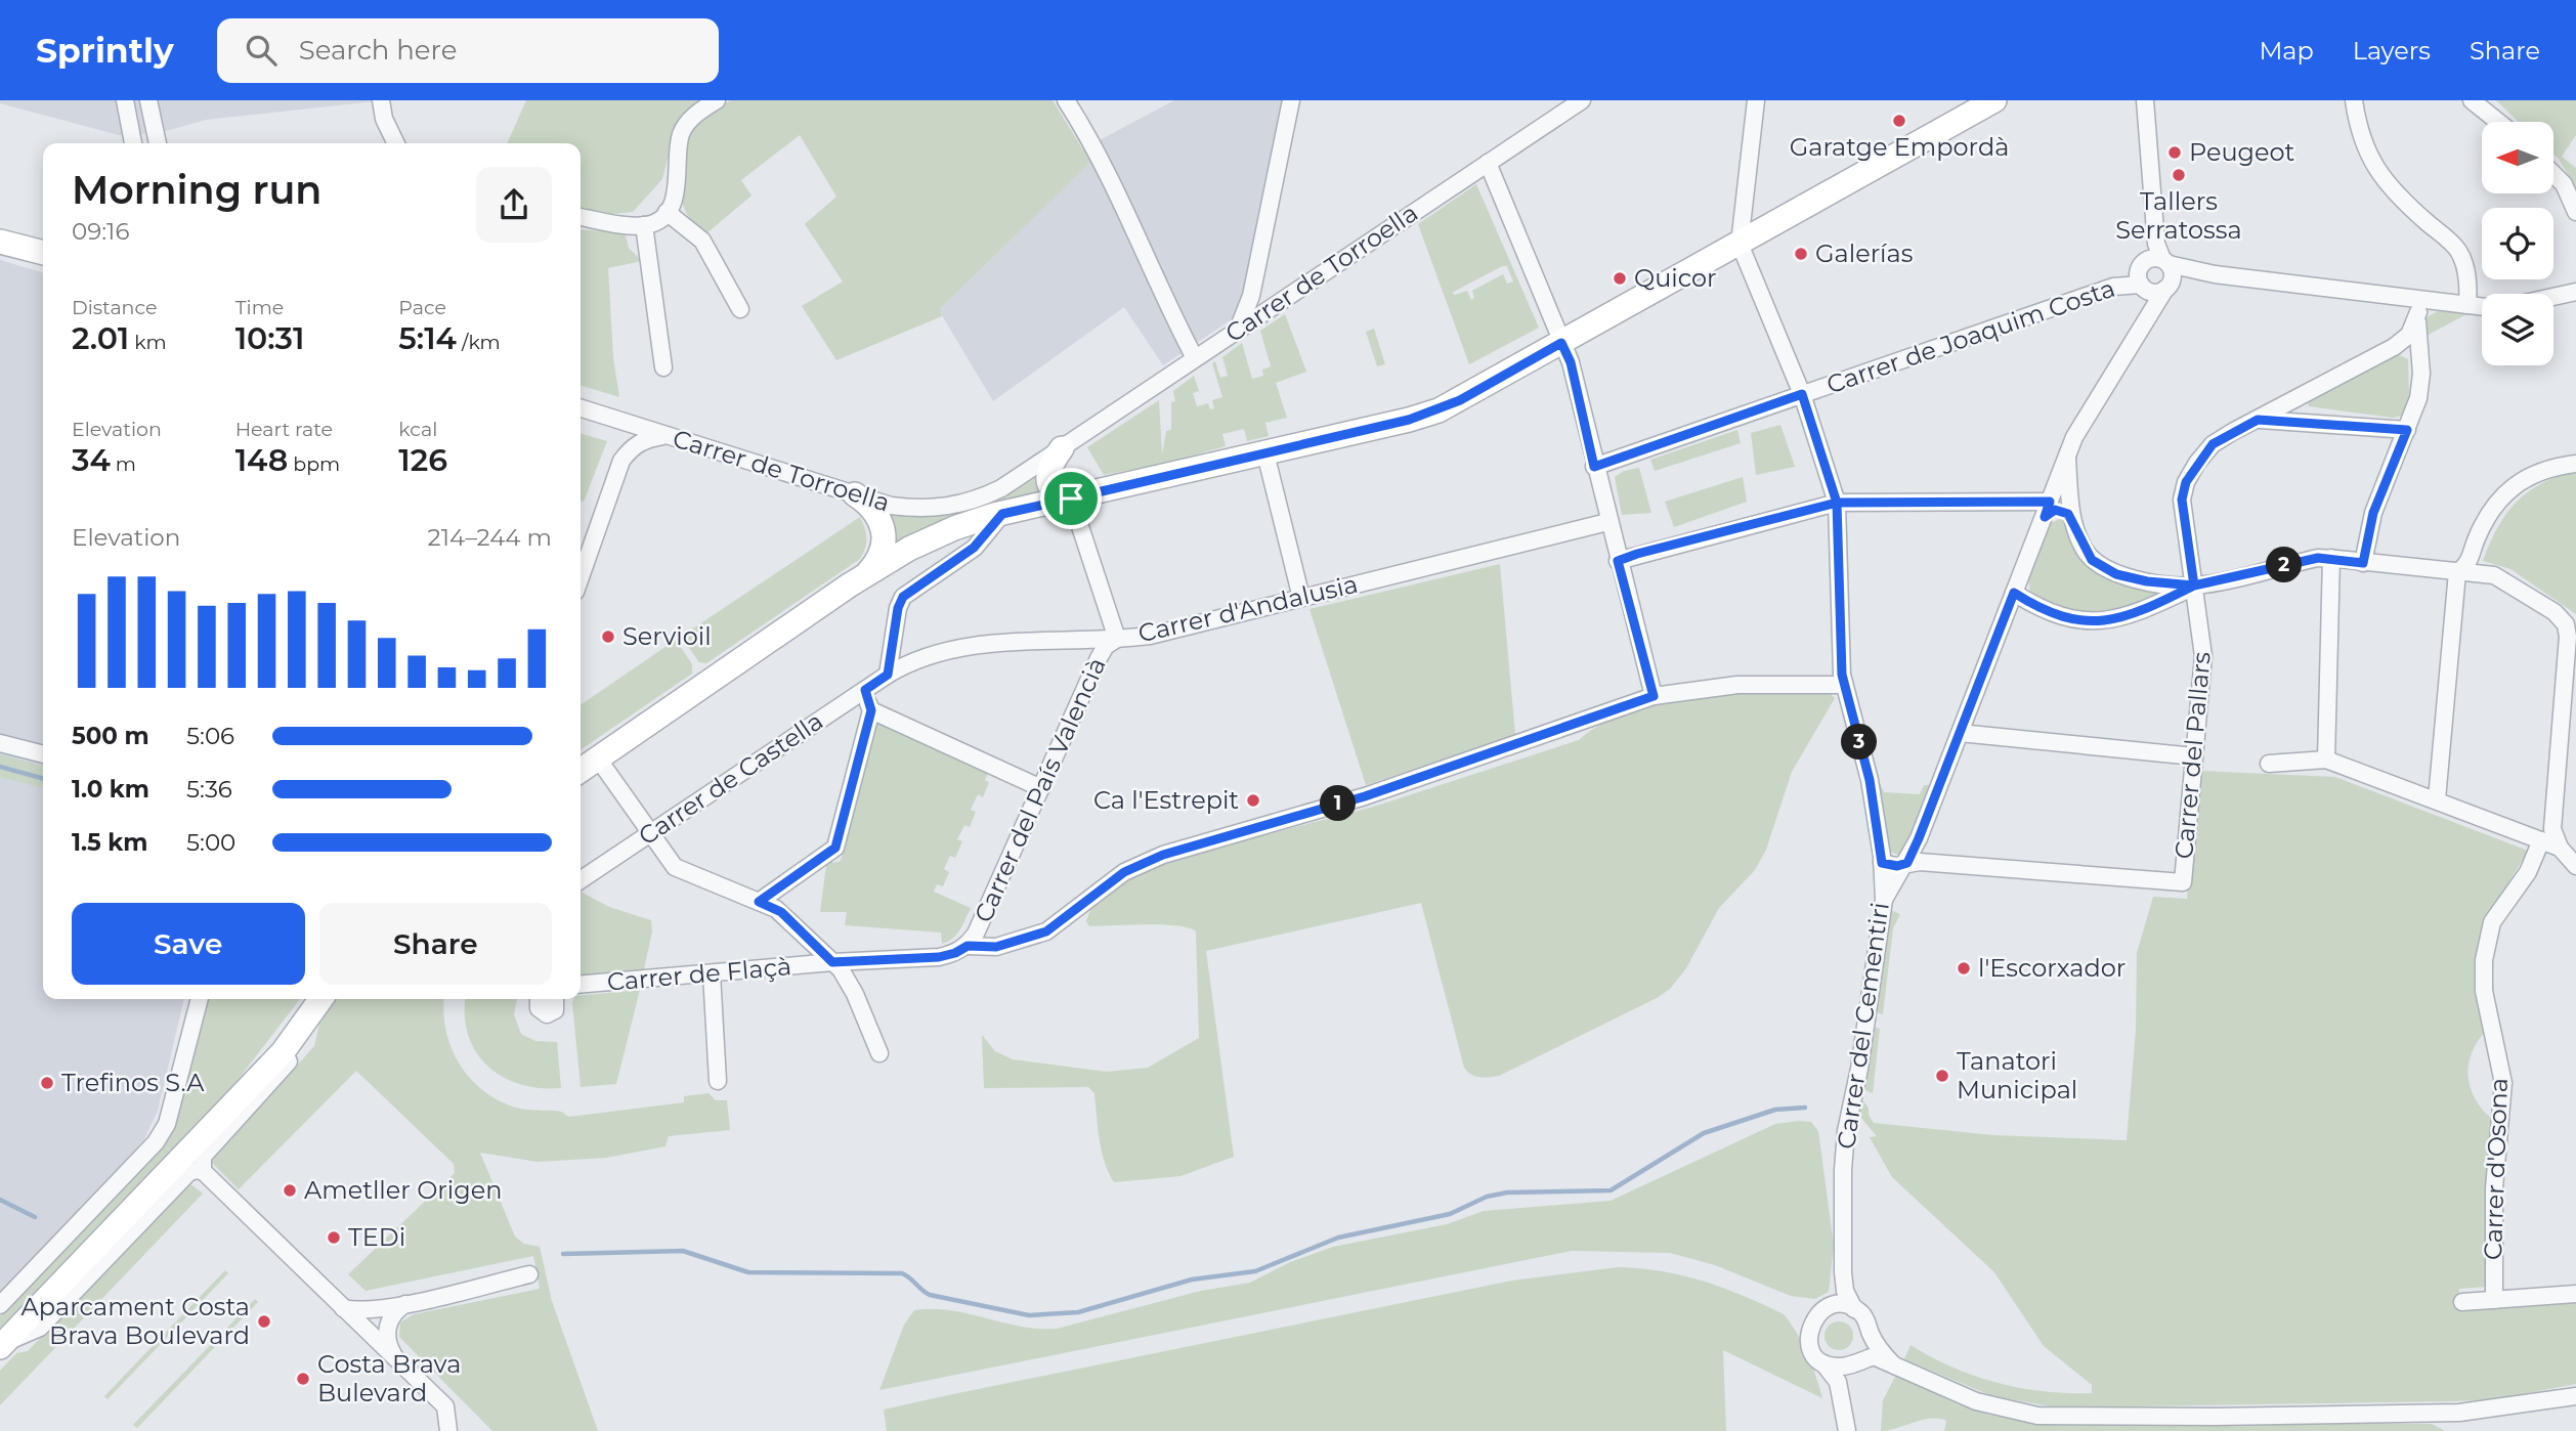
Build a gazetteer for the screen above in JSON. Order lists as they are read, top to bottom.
{
  "streets": {
    "street": [
      "Carrer de Torroella",
      "Carrer de Joaquim Costa",
      "Carrer d'Andalusia",
      "Carrer del Pallars",
      "Carrer de Castella",
      "Carrer del País Valencià",
      "Carrer de Flaçà",
      "Carrer del Cementiri",
      "Carrer d'Osona"
    ]
  },
  "crossings": [
    ["Carrer de Joaquim Costa", "Carrer del Cementiri"],
    ["Carrer d'Andalusia", "Carrer de Castella"],
    ["Carrer d'Andalusia", "Carrer del País Valencià"],
    ["Carrer del País Valencià", "Carrer de Flaçà"],
    ["Carrer de Flaçà", "Carrer del Cementiri"]
  ],
  "places": [
    "Garatge Empordà",
    "Peugeot",
    "Tallers Serratossa",
    "Galerías",
    "Quicor",
    "Servioil",
    "Ca l'Estrepit",
    "l'Escorxador",
    "Tanatori Municipal",
    "Trefinos S.A",
    "Ametller Origen",
    "TEDi",
    "Aparcament Costa Brava Boulevard",
    "Costa Brava Bulevard"
  ],
  "north": "left",
  "page": {
    "header": "Sprintly",
    "search": "Search here",
    "nav": ["Map", "Layers", "Share"],
    "heading": ["Morning run", "09:16"],
    "stats": [
      ["Distance", "2.01 km"],
      ["Time", "10:31"],
      ["Pace", "5:14 /km"],
      ["Elevation", "34 m"],
      ["Heart rate", "148 bpm"],
      ["kcal", "126"]
    ],
    "chart": ["Elevation", "214–244 m"],
    "pins": ["2", "3", "1"],
    "list": [
      {
        "name": "500 m",
        "note": "5:06"
      },
      {
        "name": "1.0 km",
        "note": "5:36"
      },
      {
        "name": "1.5 km",
        "note": "5:00"
      }
    ],
    "buttons": ["Save", "Share"]
  }
}
